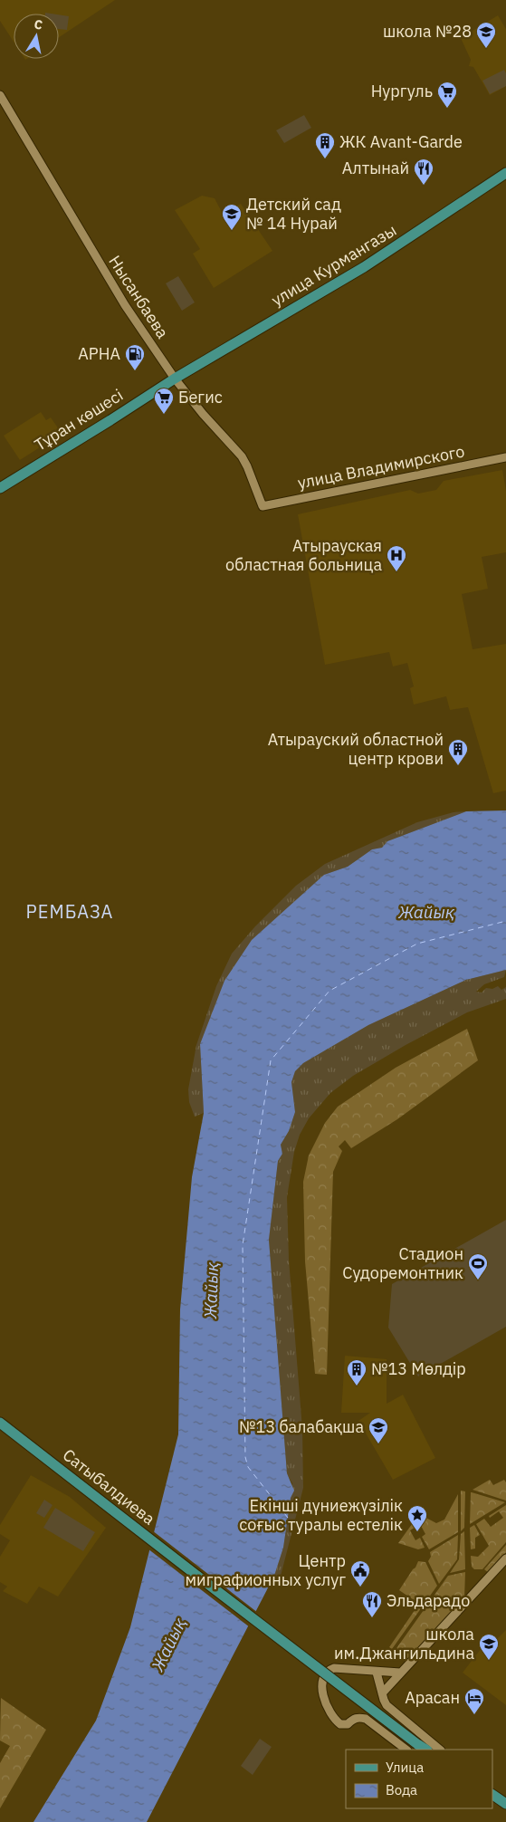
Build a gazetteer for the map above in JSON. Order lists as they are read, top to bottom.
{
  "streets": {
    "main road": ["улица Курмангазы", "Тұран көшесі", "Сатыбалдиева"],
    "street": ["Нысанбаева", "улица Владимирского"]
  },
  "crossings": [
    ["улица Курмангазы", "Нысанбаева"],
    ["улица Курмангазы", "Тұран көшесі"],
    ["Нысанбаева", "Тұран көшесі"],
    ["Нысанбаева", "улица Владимирского"]
  ],
  "districts": ["РЕМБАЗА"],
  "water": ["Жайық"],
  "places": {
    "school or university": [
      "школа №28",
      "Детский сад № 14 Нурай",
      "№13 балабақша",
      "школа им.Джангильдина"
    ],
    "supermarket": ["Нургуль", "Бегис"],
    "building": ["ЖК Avant-Garde", "Атырауский областной центр крови", "№13 Мөлдiр"],
    "restaurant": ["Алтынай", "Эльдарадо"],
    "fuel station": ["АРНА"],
    "hospital": ["Атырауская областная больница"],
    "sports": ["Стадион Судоремонтник"],
    "place": ["Екінші дүниежүзілік соғыс туралы естелік"],
    "public building": ["Центр миграфионных услуг"],
    "hotel": ["Арасан"]
  },
  "legend": ["Улица", "Вода"],
  "north": "top"
}
